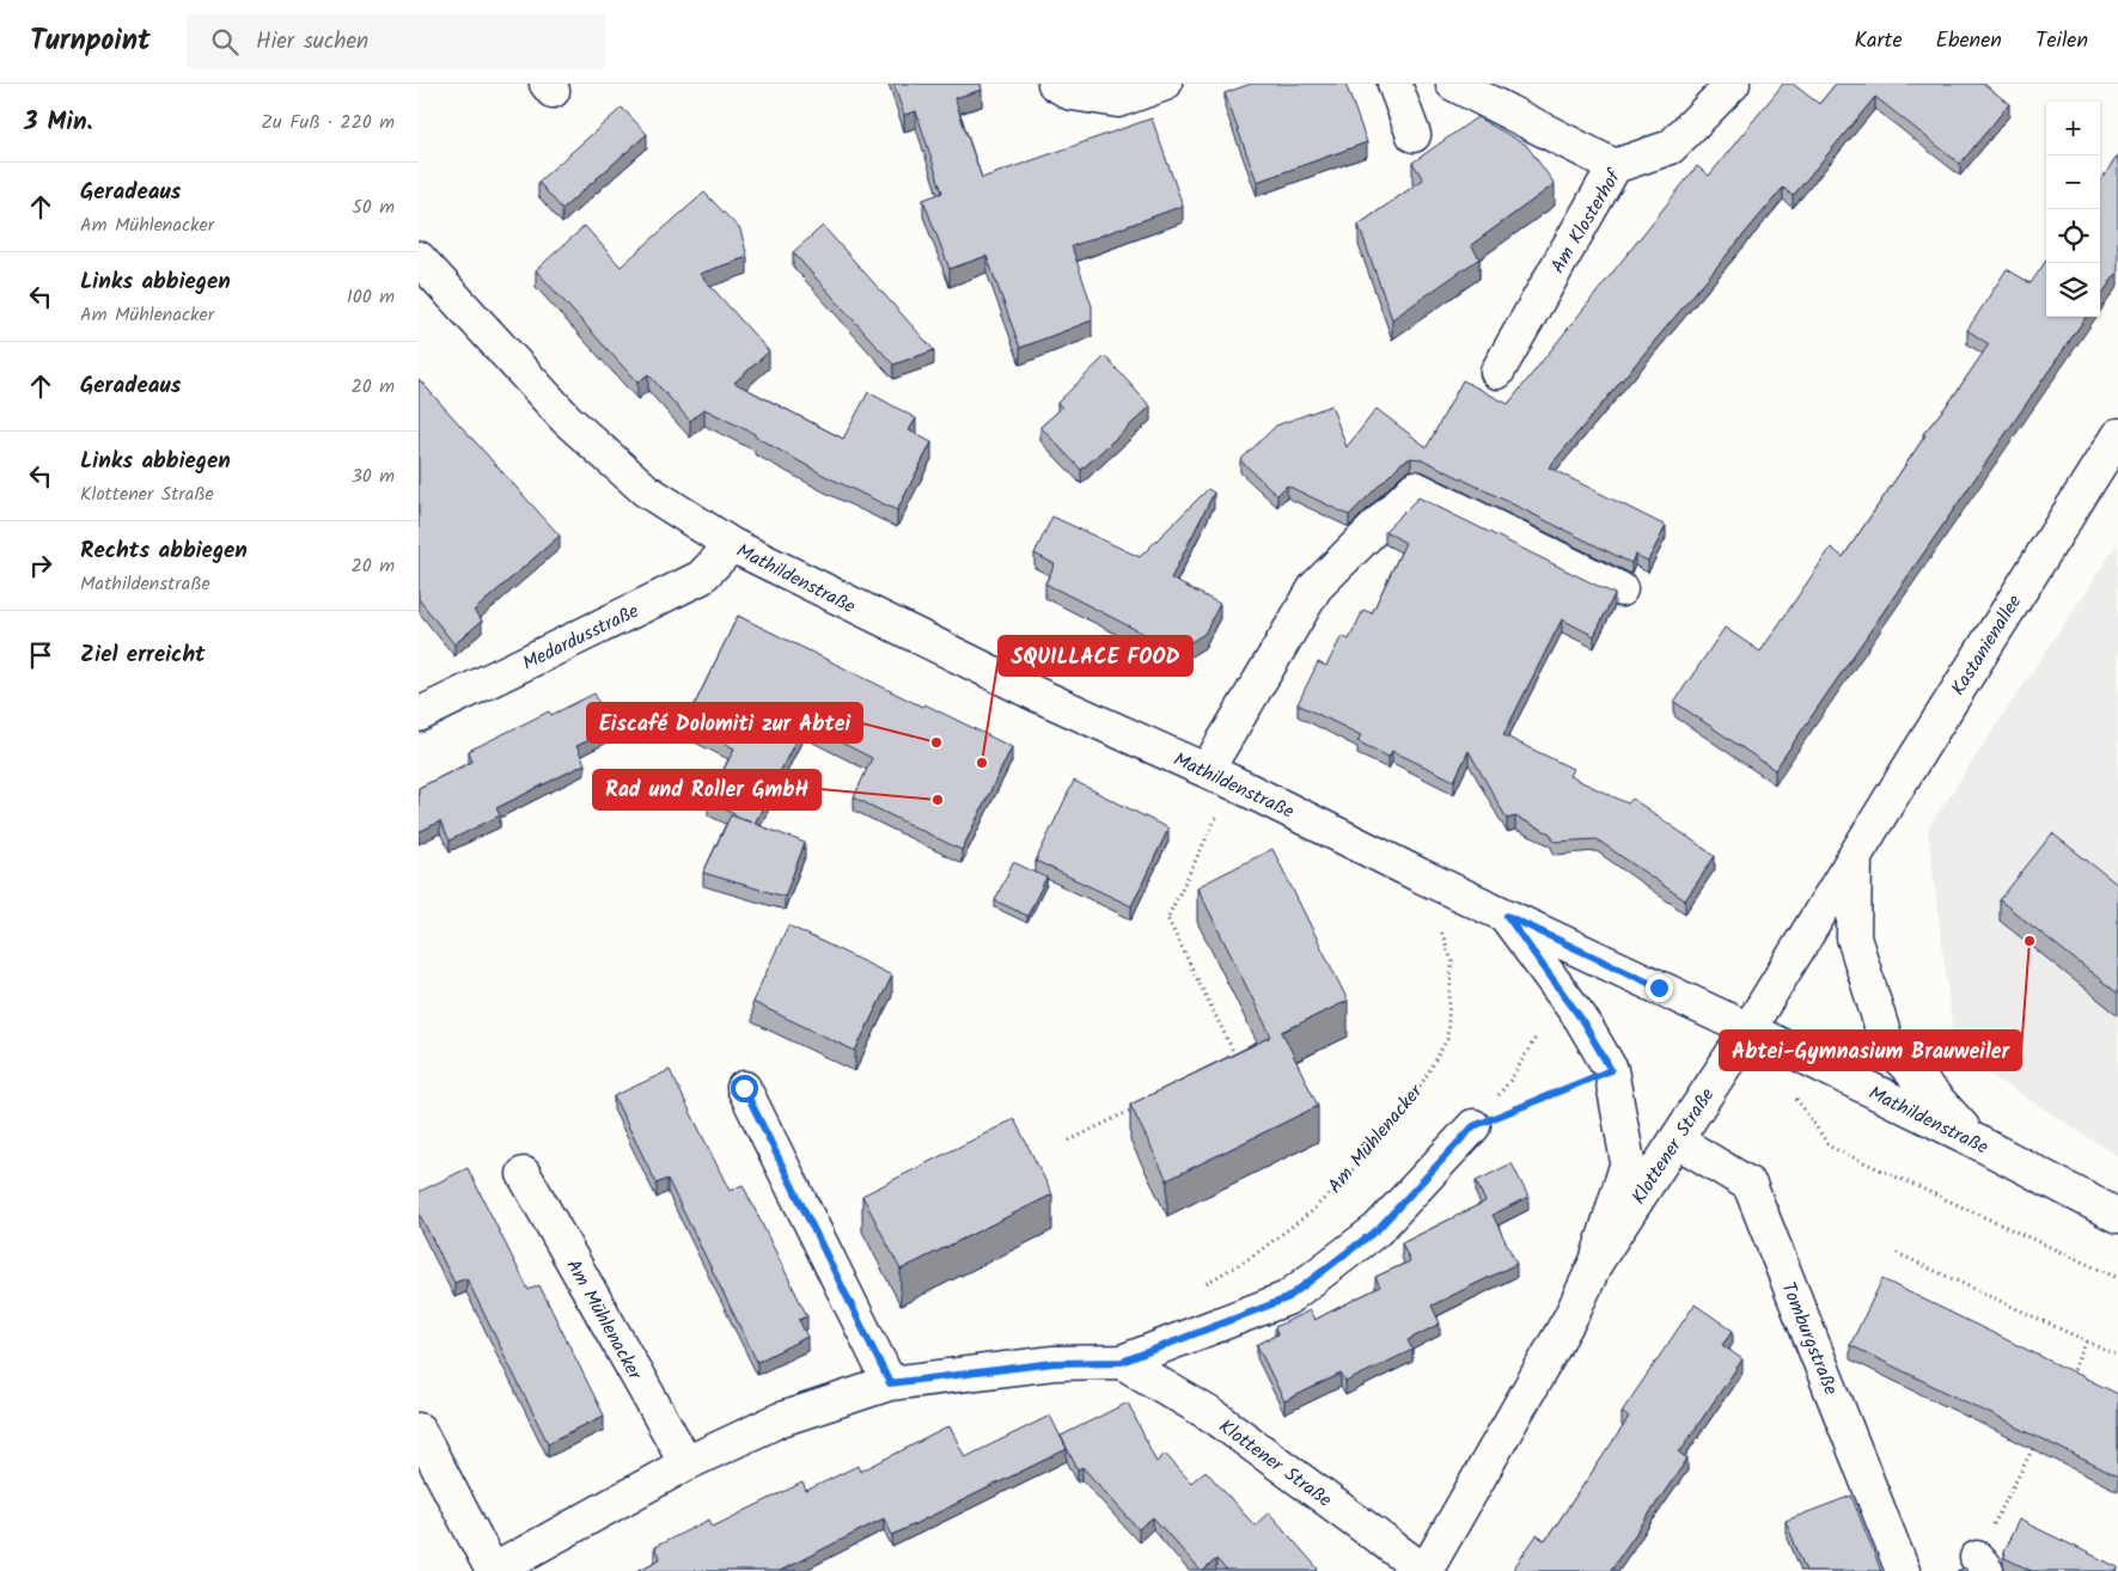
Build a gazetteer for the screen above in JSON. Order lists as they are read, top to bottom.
{
  "streets": {
    "street": [
      "Am Klosterhof",
      "Mathildenstraße",
      "Medardusstraße",
      "Kastanienallee",
      "Am Mühlenacker",
      "Klottener Straße",
      "Tomburgstraße"
    ]
  },
  "crossings": [
    ["Mathildenstraße", "Medardusstraße"],
    ["Mathildenstraße", "Kastanienallee"],
    ["Mathildenstraße", "Am Mühlenacker"],
    ["Mathildenstraße", "Klottener Straße"],
    ["Kastanienallee", "Klottener Straße"],
    ["Klottener Straße", "Tomburgstraße"]
  ],
  "places": [
    "Eiscafé Dolomiti zur Abtei",
    "SQUILLACE FOOD",
    "Rad und Roller GmbH",
    "Abtei-Gymnasium Brauweiler"
  ],
  "page": {
    "header": "Turnpoint",
    "search": "Hier suchen",
    "nav": ["Karte", "Ebenen", "Teilen"],
    "heading": ["3 Min.", "Zu Fuß · 220 m"],
    "map_buttons": ["+", "−"],
    "list": [
      ["Geradeaus", "Am Mühlenacker", "50 m"],
      ["Links abbiegen", "Am Mühlenacker", "100 m"],
      ["Geradeaus", "20 m"],
      ["Links abbiegen", "Klottener Straße", "30 m"],
      ["Rechts abbiegen", "Mathildenstraße", "20 m"],
      "Ziel erreicht"
    ]
  }
}
